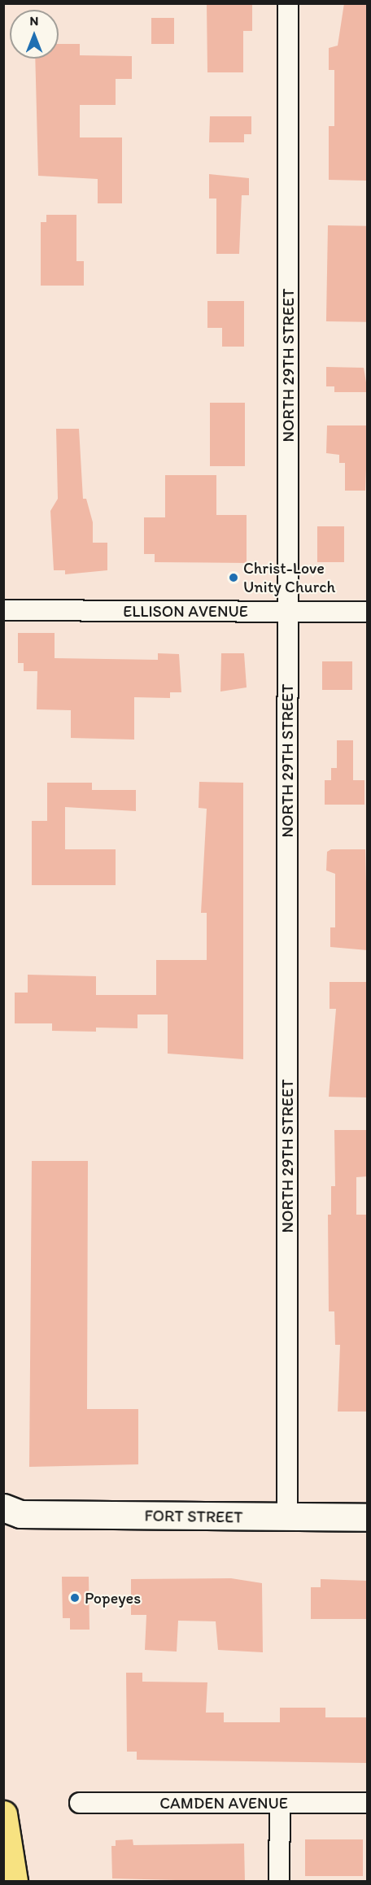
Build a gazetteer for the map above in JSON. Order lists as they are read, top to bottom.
{
  "streets": {
    "street": [
      "NORTH 29TH STREET",
      "ELLISON AVENUE",
      "FORT STREET",
      "CAMDEN AVENUE"
    ]
  },
  "crossings": [
    ["NORTH 29TH STREET", "ELLISON AVENUE"],
    ["NORTH 29TH STREET", "FORT STREET"]
  ],
  "places": ["Christ-Love Unity Church", "Popeyes"],
  "north": "top"
}
